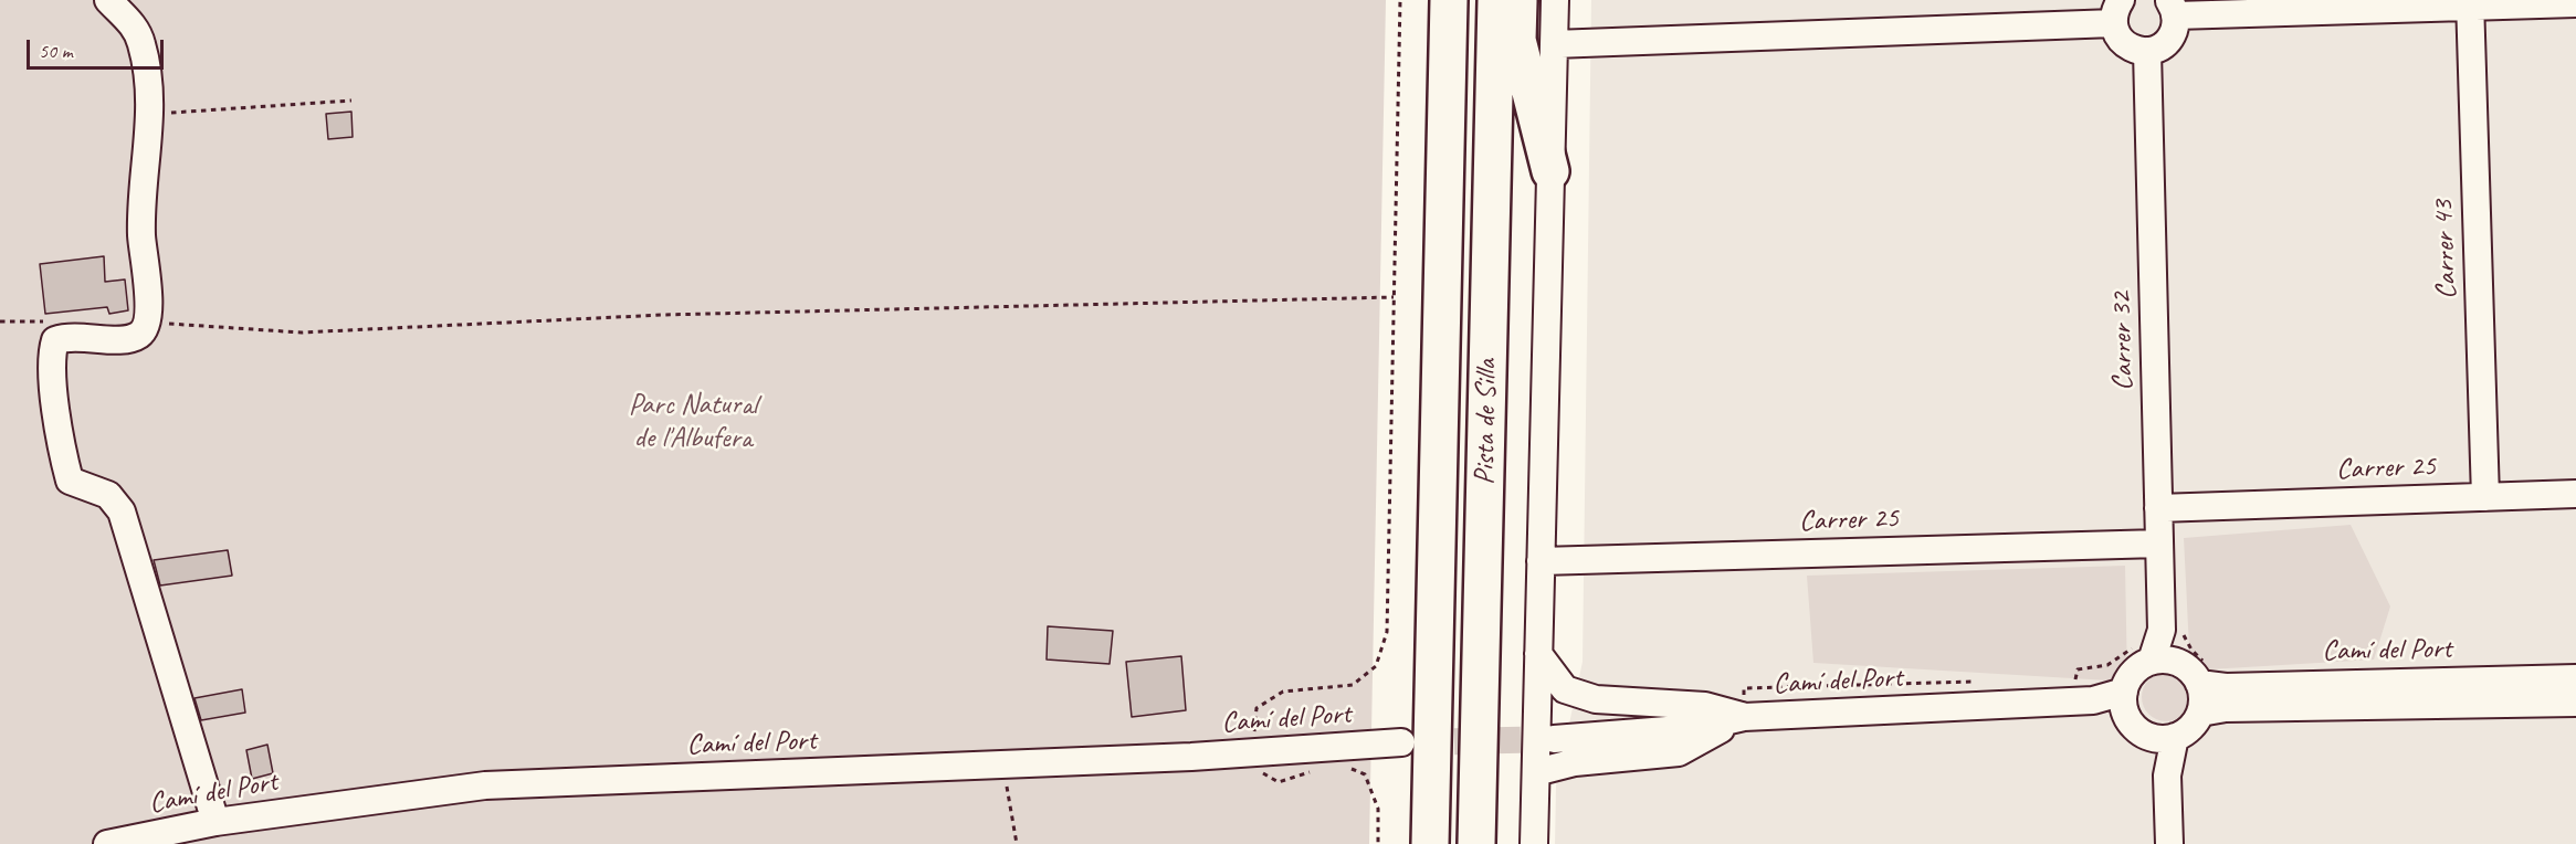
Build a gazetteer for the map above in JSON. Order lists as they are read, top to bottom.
{
  "streets": {
    "highway": ["Pista de Silla"],
    "street": [
      "Carrer 43",
      "Carrer 32",
      "Carrer 25",
      "Camí del Port"
    ]
  },
  "crossings": [
    ["Carrer 43", "Carrer 25"],
    ["Carrer 32", "Carrer 25"],
    ["Carrer 32", "Camí del Port"]
  ],
  "parks": ["Parc Natural de l'Albufera"],
  "scale_bar": "50 m"
}
